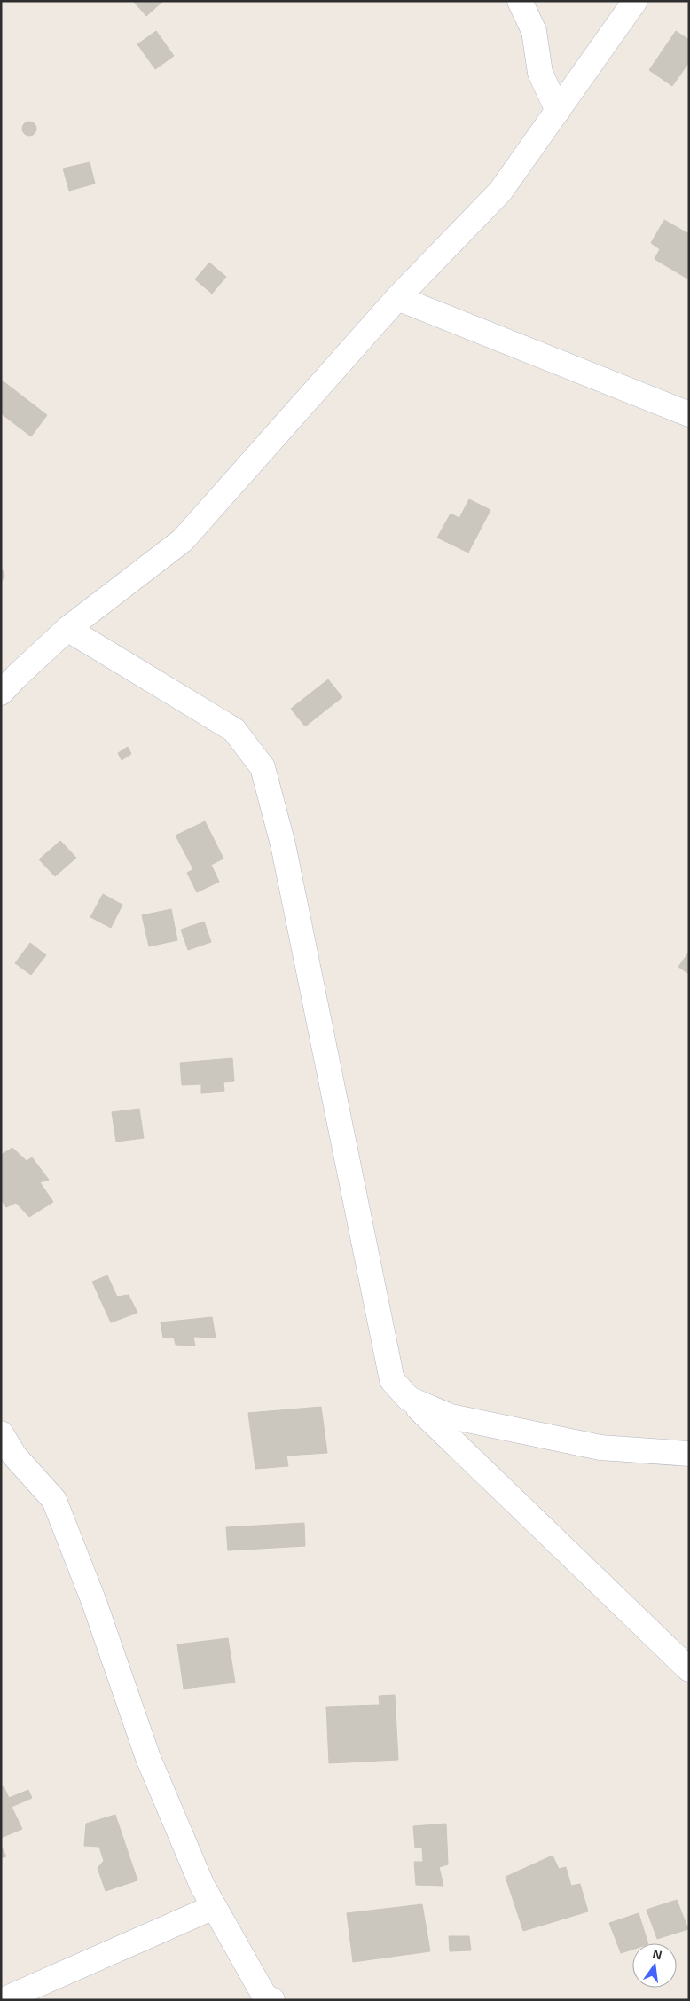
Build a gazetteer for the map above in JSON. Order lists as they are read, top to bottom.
{
  "north": "top"
}
